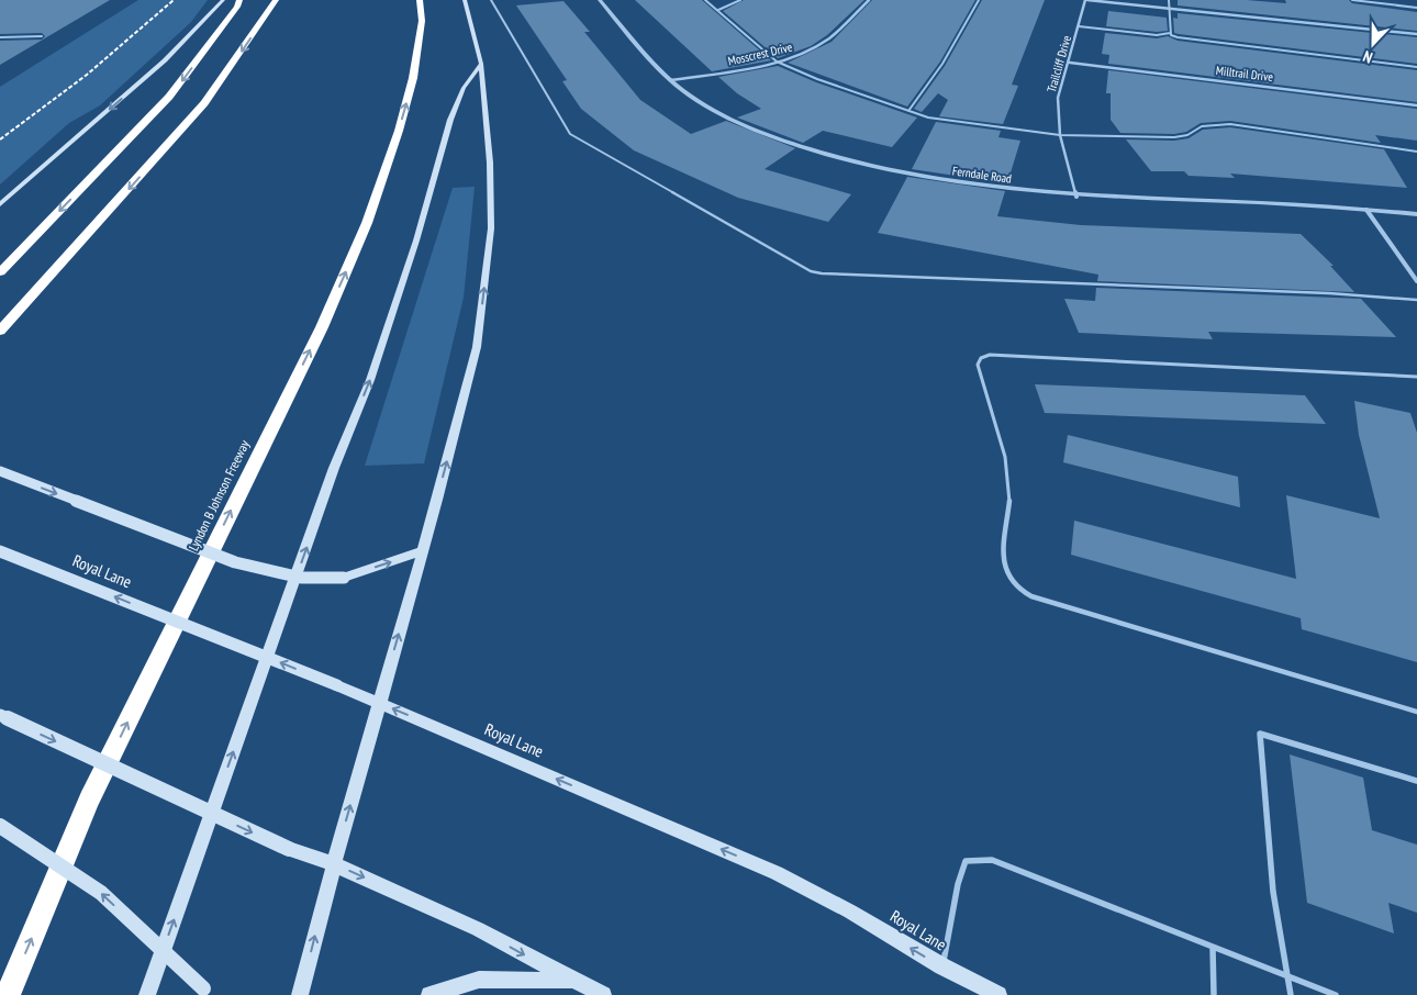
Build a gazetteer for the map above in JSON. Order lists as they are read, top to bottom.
{
  "streets": {
    "highway": ["Lyndon B Johnson Freeway"],
    "main road": ["Royal Lane"],
    "street": [
      "Mosscrest Drive",
      "Trailcliff Drive",
      "Milltrail Drive",
      "Ferndale Road"
    ]
  },
  "crossings": [
    ["Mosscrest Drive", "Ferndale Road"],
    ["Trailcliff Drive", "Milltrail Drive"],
    ["Trailcliff Drive", "Ferndale Road"]
  ],
  "one_way": ["Lyndon B Johnson Freeway"],
  "north": "bottom"
}
